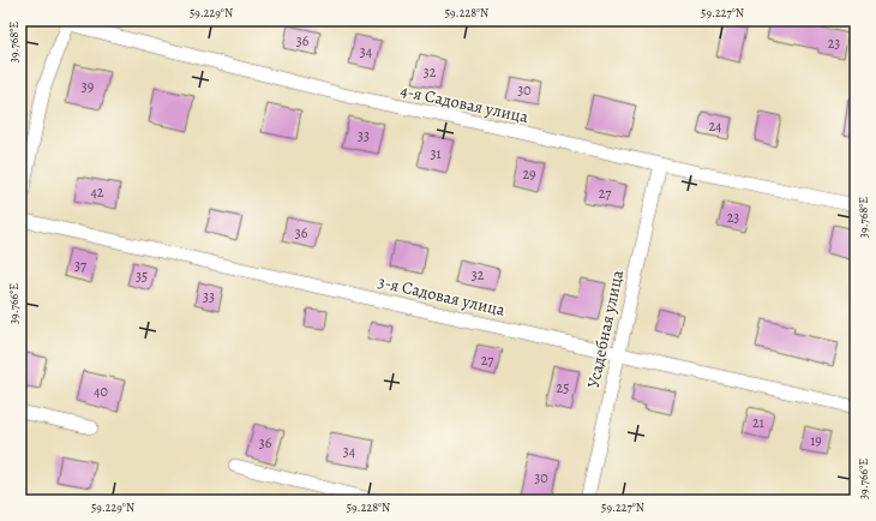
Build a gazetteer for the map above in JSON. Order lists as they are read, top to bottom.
{
  "streets": {
    "street": ["4-я Садовая улица", "3-я Садовая улица", "Усадебная улица"]
  },
  "crossings": [
    ["4-я Садовая улица", "Усадебная улица"],
    ["3-я Садовая улица", "Усадебная улица"]
  ],
  "house_numbers": [
    "36",
    "23",
    "34",
    "32",
    "39",
    "30",
    "24",
    "33",
    "31",
    "29",
    "42",
    "27",
    "23",
    "36",
    "37",
    "32",
    "35",
    "33",
    "27",
    "25",
    "40",
    "21",
    "19",
    "36",
    "34",
    "30"
  ],
  "coordinates": [
    "59.229°N",
    "59.228°N",
    "59.227°N",
    "39.768°E",
    "39.766°E"
  ]
}
